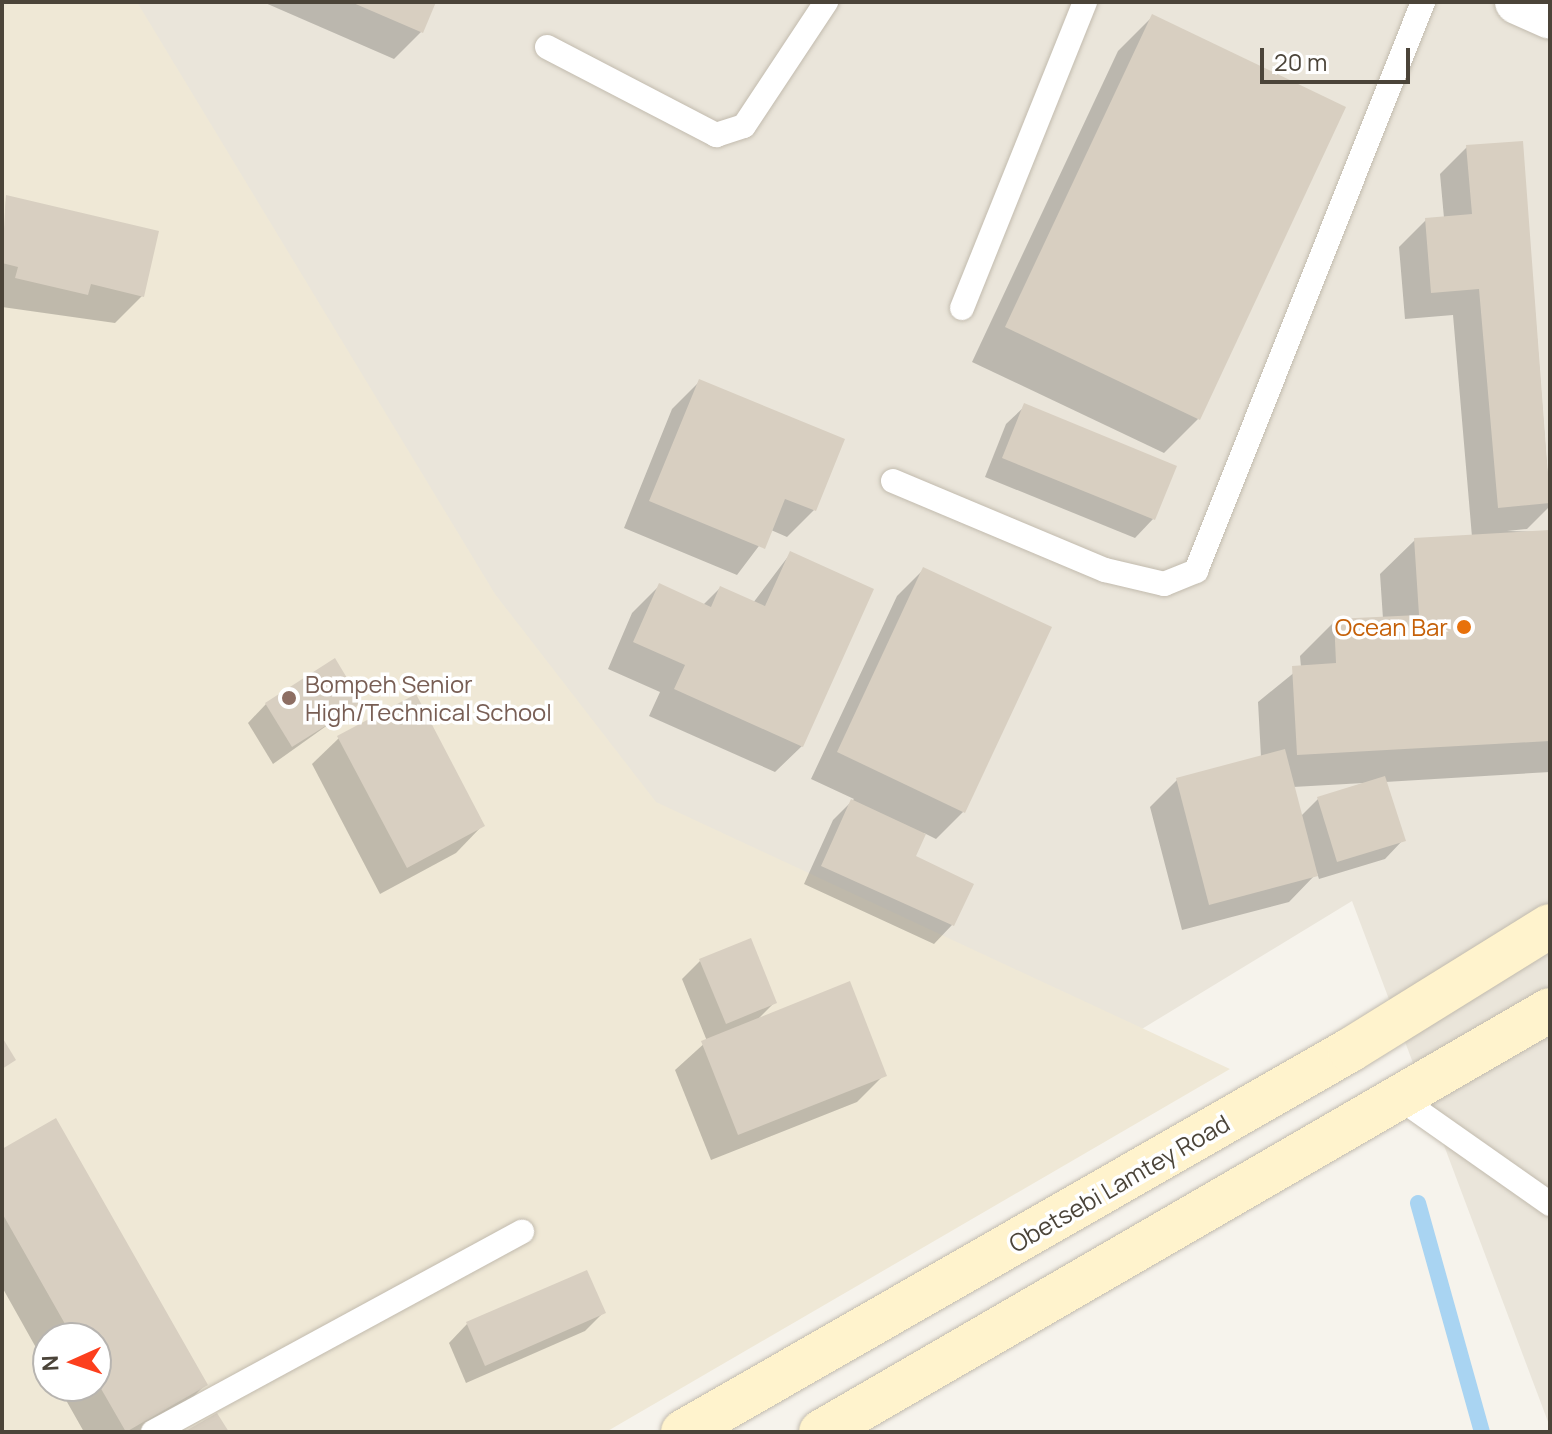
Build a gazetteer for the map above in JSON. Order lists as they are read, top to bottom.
{
  "streets": {
    "main road": ["Obetsebi Lamtey Road"]
  },
  "places": ["Ocean Bar", "Bompeh Senior High/Technical School"],
  "scale_bar": "20 m",
  "north": "left"
}
